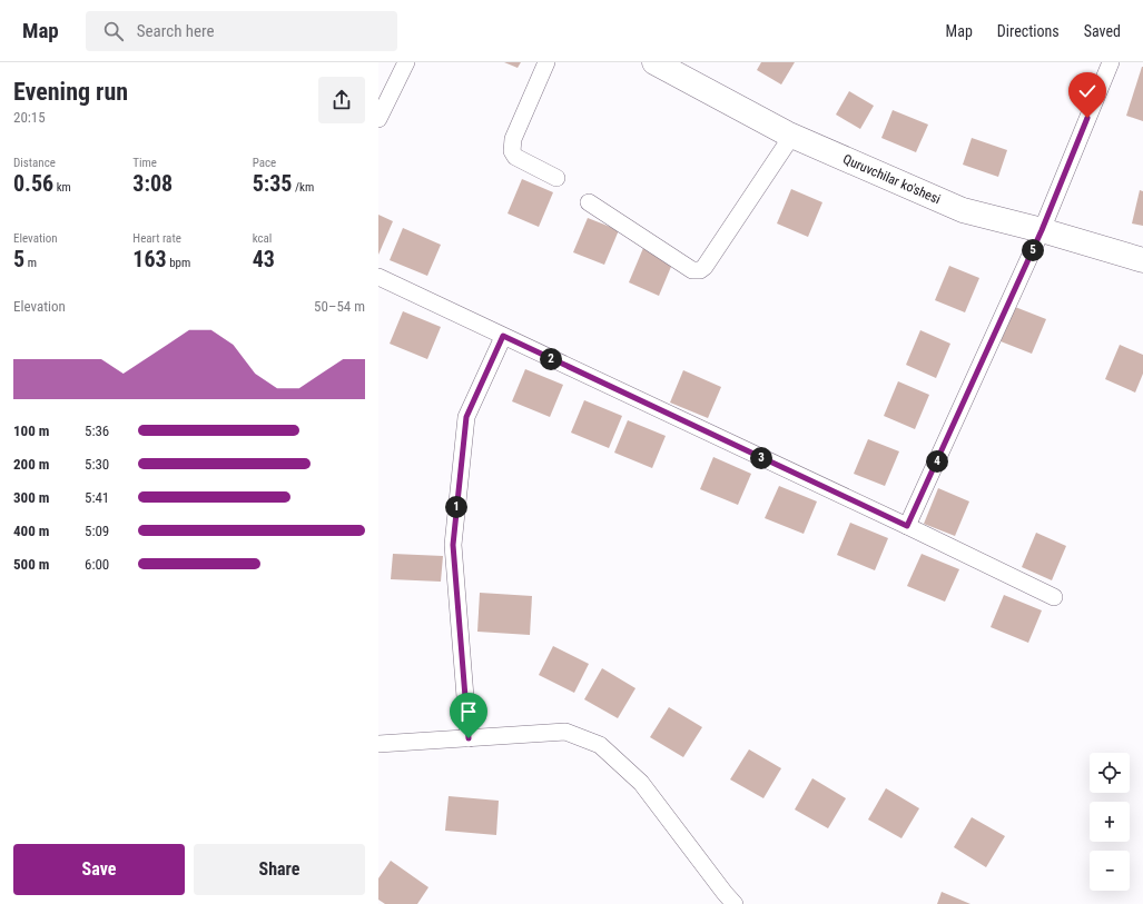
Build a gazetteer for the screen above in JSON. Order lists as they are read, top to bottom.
{
  "streets": {
    "main road": ["Quruvchilar ko'shesi"]
  },
  "page": {
    "header": "Map",
    "search": "Search here",
    "nav": ["Map", "Directions", "Saved"],
    "heading": ["Evening run", "20:15"],
    "stats": [
      ["Distance", "0.56 km"],
      ["Time", "3:08"],
      ["Pace", "5:35 /km"],
      ["Elevation", "5 m"],
      ["Heart rate", "163 bpm"],
      ["kcal", "43"]
    ],
    "pins": [
      "5",
      "2",
      "3",
      "4",
      "1"
    ],
    "chart": ["Elevation", "50–54 m"],
    "list": [
      {
        "name": "100 m",
        "note": "5:36"
      },
      {
        "name": "200 m",
        "note": "5:30"
      },
      {
        "name": "300 m",
        "note": "5:41"
      },
      {
        "name": "400 m",
        "note": "5:09"
      },
      {
        "name": "500 m",
        "note": "6:00"
      }
    ],
    "map_buttons": ["+", "−"],
    "buttons": ["Save", "Share"]
  }
}
